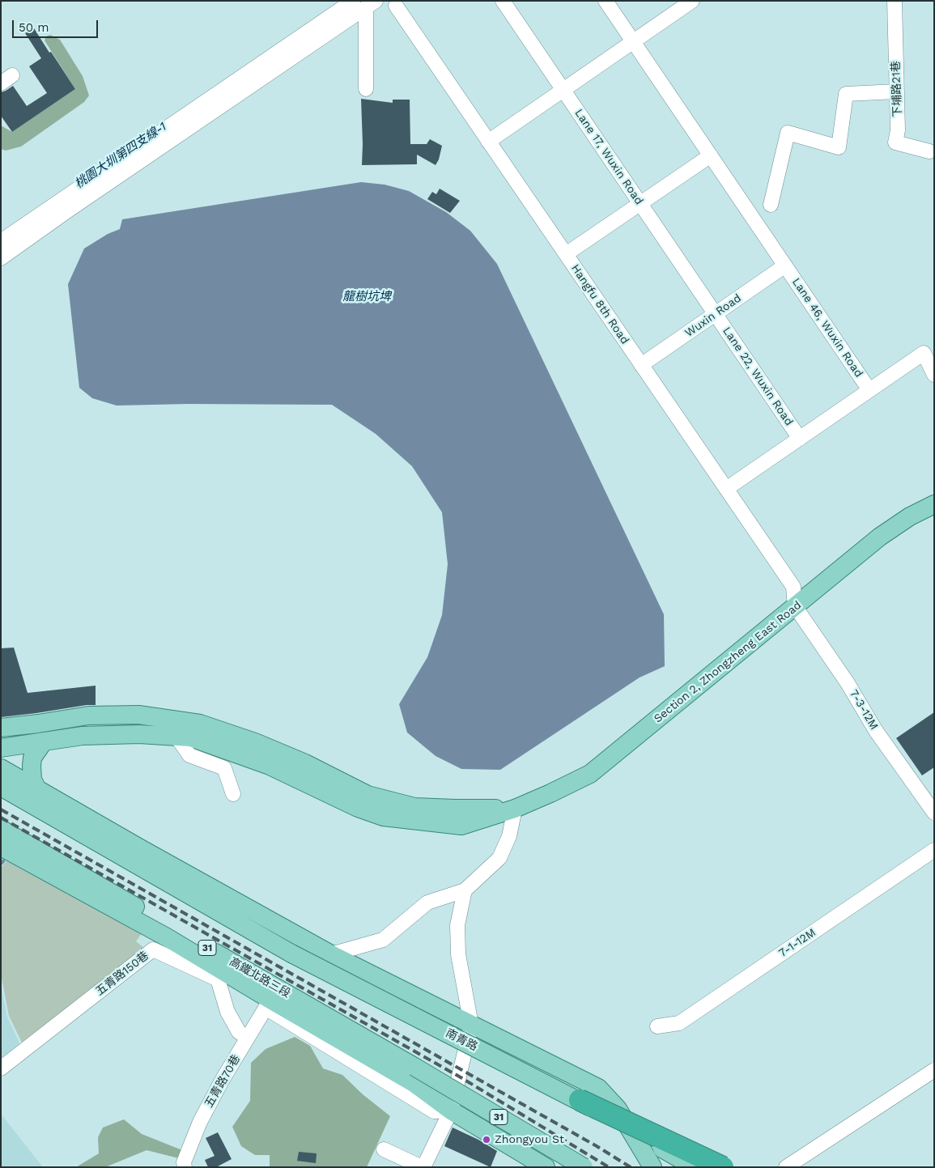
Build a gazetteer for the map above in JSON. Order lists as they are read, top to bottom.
{
  "streets": {
    "main road": [
      "Section 2, Zhongzheng East Road",
      "31",
      "高鐵北路三段",
      "南青路"
    ],
    "street": [
      "下埔路21巷",
      "Lane 17, Wuxin Road",
      "Hangfu 8th Road",
      "Wuxin Road",
      "Lane 46, Wuxin Road",
      "Lane 22, Wuxin Road",
      "7-3-12M",
      "7-1-12M",
      "五青路150巷",
      "五青路70巷"
    ]
  },
  "crossings": [
    ["Lane 17, Wuxin Road", "Wuxin Road"],
    ["Lane 17, Wuxin Road", "Lane 22, Wuxin Road"],
    ["Hangfu 8th Road", "Wuxin Road"],
    ["Hangfu 8th Road", "Section 2, Zhongzheng East Road"],
    ["Hangfu 8th Road", "7-3-12M"],
    ["Wuxin Road", "Lane 46, Wuxin Road"],
    ["Wuxin Road", "Lane 22, Wuxin Road"],
    ["Section 2, Zhongzheng East Road", "7-3-12M"],
    ["五青路150巷", "五青路70巷"],
    ["高鐵北路三段", "五青路70巷"]
  ],
  "water": ["桃園大圳第四支線-1", "龍樹坑埤"],
  "places": ["Zhongyou St"],
  "scale_bar": "50 m"
}
